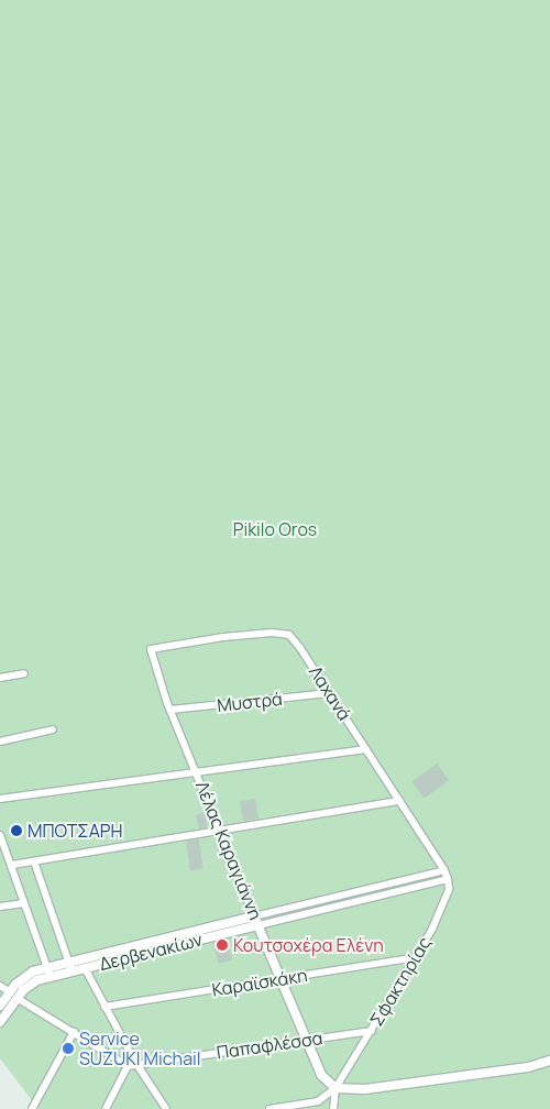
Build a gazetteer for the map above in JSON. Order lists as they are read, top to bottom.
{
  "streets": {
    "street": [
      "Λαχανά",
      "Μυστρά",
      "Λέλας Καραγιάννη",
      "Δερβενακίων",
      "Σφακτηρίας",
      "Καραϊσκάκη",
      "Παπαφλέσσα"
    ]
  },
  "crossings": [
    ["Λαχανά", "Μυστρά"],
    ["Λαχανά", "Λέλας Καραγιάννη"],
    ["Λαχανά", "Δερβενακίων"],
    ["Μυστρά", "Λέλας Καραγιάννη"],
    ["Λέλας Καραγιάννη", "Δερβενακίων"],
    ["Λέλας Καραγιάννη", "Σφακτηρίας"],
    ["Λέλας Καραγιάννη", "Καραϊσκάκη"],
    ["Λέλας Καραγιάννη", "Παπαφλέσσα"],
    ["Δερβενακίων", "Σφακτηρίας"],
    ["Σφακτηρίας", "Καραϊσκάκη"],
    ["Σφακτηρίας", "Παπαφλέσσα"]
  ],
  "parks": ["Pikilo Oros"],
  "places": ["ΜΠΟΤΣΑΡΗ", "Κουτσοχέρα Ελένη", "Service SUZUKI Michail"]
}
